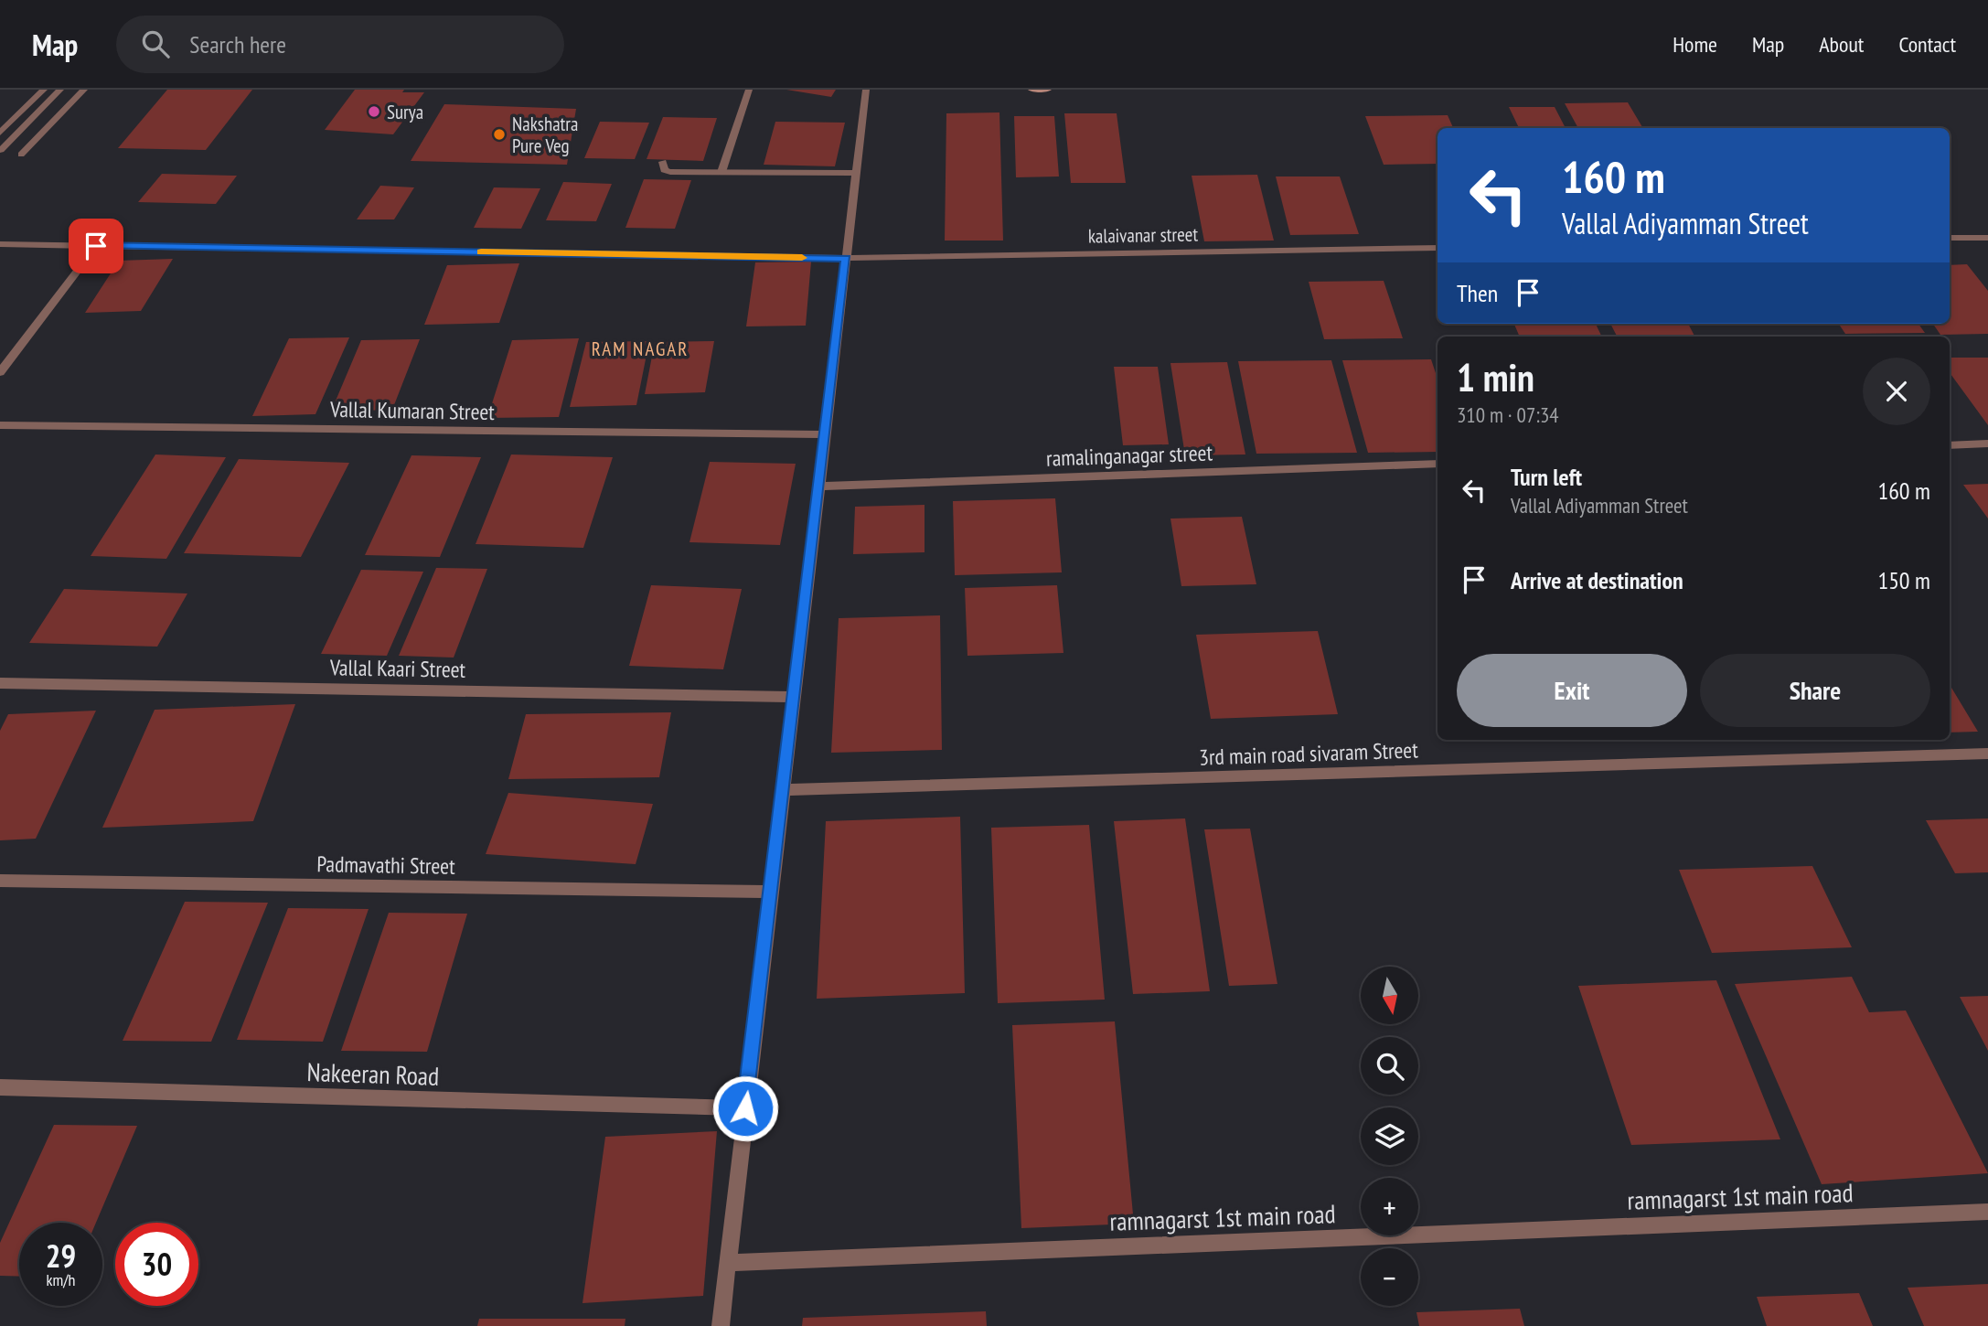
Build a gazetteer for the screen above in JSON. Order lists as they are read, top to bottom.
{
  "streets": {
    "street": [
      "kalaivanar street",
      "Vallal Kumaran Street",
      "ramalinganagar street",
      "Vallal Kaari Street",
      "3rd main road sivaram Street",
      "Padmavathi Street",
      "Nakeeran Road",
      "ramnagarst 1st main road"
    ]
  },
  "districts": ["RAM NAGAR"],
  "places": ["Surya", "Nakshatra Pure Veg"],
  "north": "bottom",
  "page": {
    "header": "Map",
    "search": "Search here",
    "nav": [
      "Home",
      "Map",
      "About",
      "Contact"
    ],
    "turn": ["160 m", "Vallal Adiyamman Street"],
    "then": "Then",
    "heading": ["1 min", "310 m · 07:34"],
    "list": [
      {
        "name": "Turn left",
        "note": "Vallal Adiyamman Street",
        "value": "160 m"
      },
      {
        "name": "Arrive at destination",
        "value": "150 m"
      }
    ],
    "buttons": ["Exit", "Share"],
    "map_buttons": ["+", "−"],
    "speed": "29 km/h",
    "limit": "30"
  }
}
